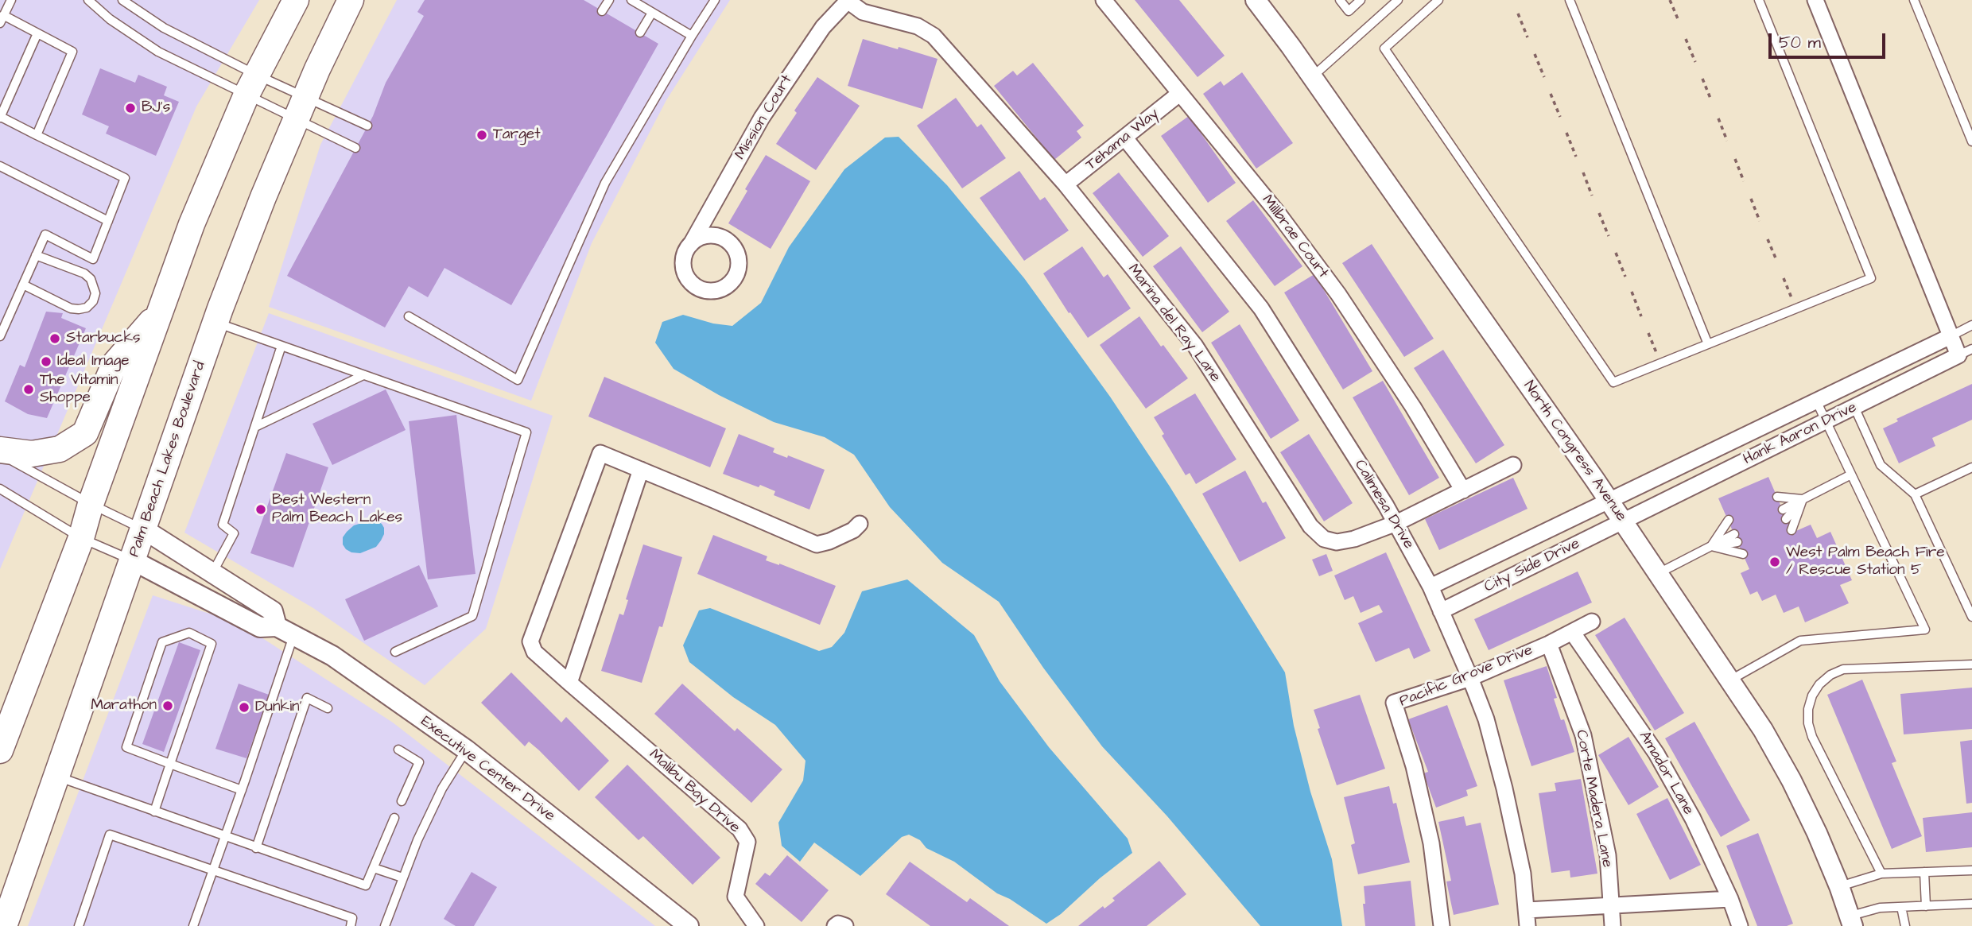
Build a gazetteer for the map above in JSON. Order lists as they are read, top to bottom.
{
  "streets": {
    "main road": ["Palm Beach Lakes Boulevard"],
    "street": [
      "Mission Court",
      "Tehama Way",
      "Millbrae Court",
      "Marina del Ray Lane",
      "Hank Aaron Drive",
      "North Congress Avenue",
      "Calimesa Drive",
      "City Side Drive",
      "Pacific Grove Drive",
      "Executive Center Drive",
      "Amador Lane",
      "Malibu Bay Drive",
      "Corte Madera Lane"
    ]
  },
  "crossings": [
    ["Mission Court", "Marina del Ray Lane"],
    ["Tehama Way", "Millbrae Court"],
    ["Tehama Way", "Marina del Ray Lane"],
    ["Tehama Way", "Calimesa Drive"],
    ["Millbrae Court", "Marina del Ray Lane"],
    ["Marina del Ray Lane", "Calimesa Drive"],
    ["Hank Aaron Drive", "North Congress Avenue"],
    ["Hank Aaron Drive", "City Side Drive"],
    ["North Congress Avenue", "City Side Drive"],
    ["Palm Beach Lakes Boulevard", "Executive Center Drive"],
    ["Calimesa Drive", "City Side Drive"],
    ["Calimesa Drive", "Pacific Grove Drive"],
    ["Pacific Grove Drive", "Amador Lane"],
    ["Pacific Grove Drive", "Corte Madera Lane"]
  ],
  "places": [
    "BJ's",
    "Target",
    "Starbucks",
    "Ideal Image",
    "The Vitamin Shoppe",
    "Best Western Palm Beach Lakes",
    "West Palm Beach Fire / Rescue Station 5",
    "Marathon",
    "Dunkin'"
  ],
  "scale_bar": "50 m"
}
